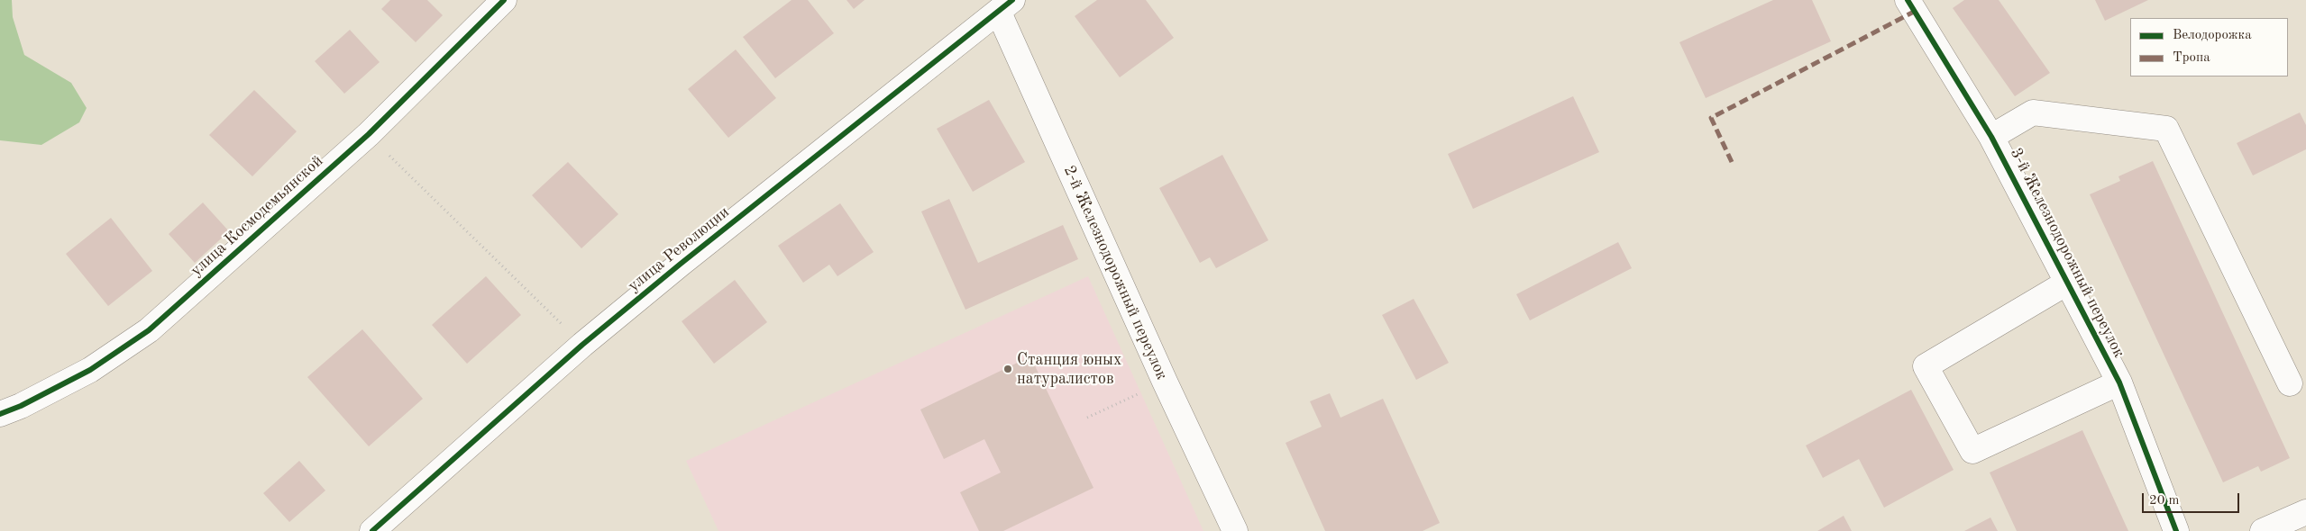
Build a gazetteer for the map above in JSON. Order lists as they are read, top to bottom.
{
  "streets": {
    "street": [
      "улица Космодемьянской",
      "улица Революции",
      "3-й Железнодорожный переулок",
      "2-й Железнодорожный переулок"
    ]
  },
  "crossings": [
    ["улица Революции", "2-й Железнодорожный переулок"]
  ],
  "places": ["Станция юных натуралистов"],
  "legend": ["Велодорожка", "Тропа"],
  "scale_bar": "20 m"
}
